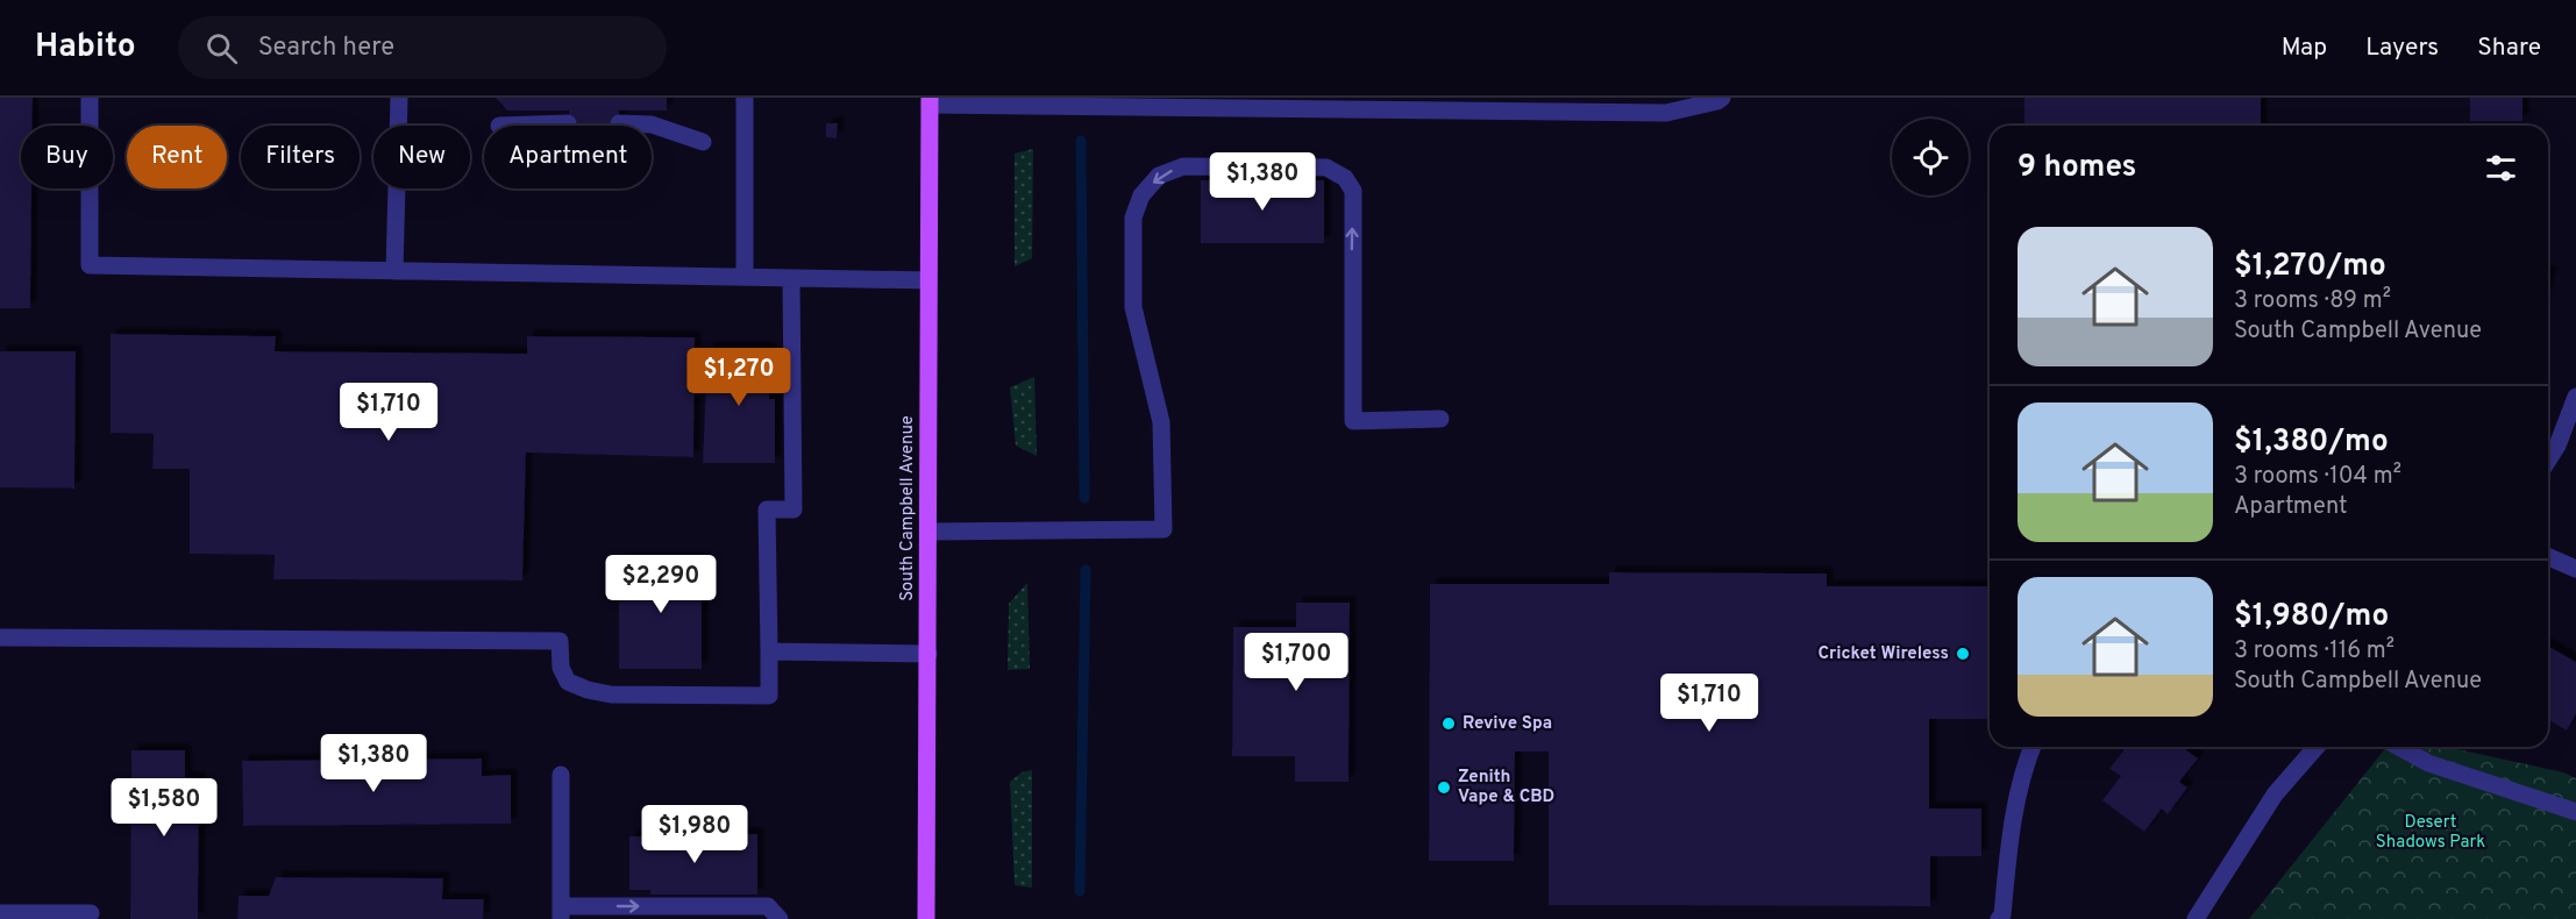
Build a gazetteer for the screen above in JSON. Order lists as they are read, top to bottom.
{
  "streets": {
    "main road": ["South Campbell Avenue"]
  },
  "parks": ["Desert Shadows Park"],
  "places": ["Cricket Wireless", "Revive Spa", "Zenith Vape & CBD"],
  "page": {
    "header": "Habito",
    "search": "Search here",
    "nav": ["Map", "Layers", "Share"],
    "chip": [
      "Buy",
      "Rent",
      "Filters",
      "New",
      "Apartment"
    ],
    "heading": "9 homes",
    "price": [
      "$1,380",
      "$1,270",
      "$1,710",
      "$2,290",
      "$1,700",
      "$1,710",
      "$1,380",
      "$1,580",
      "$1,980"
    ],
    "list": [
      {
        "name": "$1,270/mo",
        "note": "3 rooms · 89 m² · South Campbell Avenue"
      },
      {
        "name": "$1,380/mo",
        "note": "3 rooms · 104 m² · Apartment"
      },
      {
        "name": "$1,980/mo",
        "note": "3 rooms · 116 m² · South Campbell Avenue"
      }
    ]
  }
}
